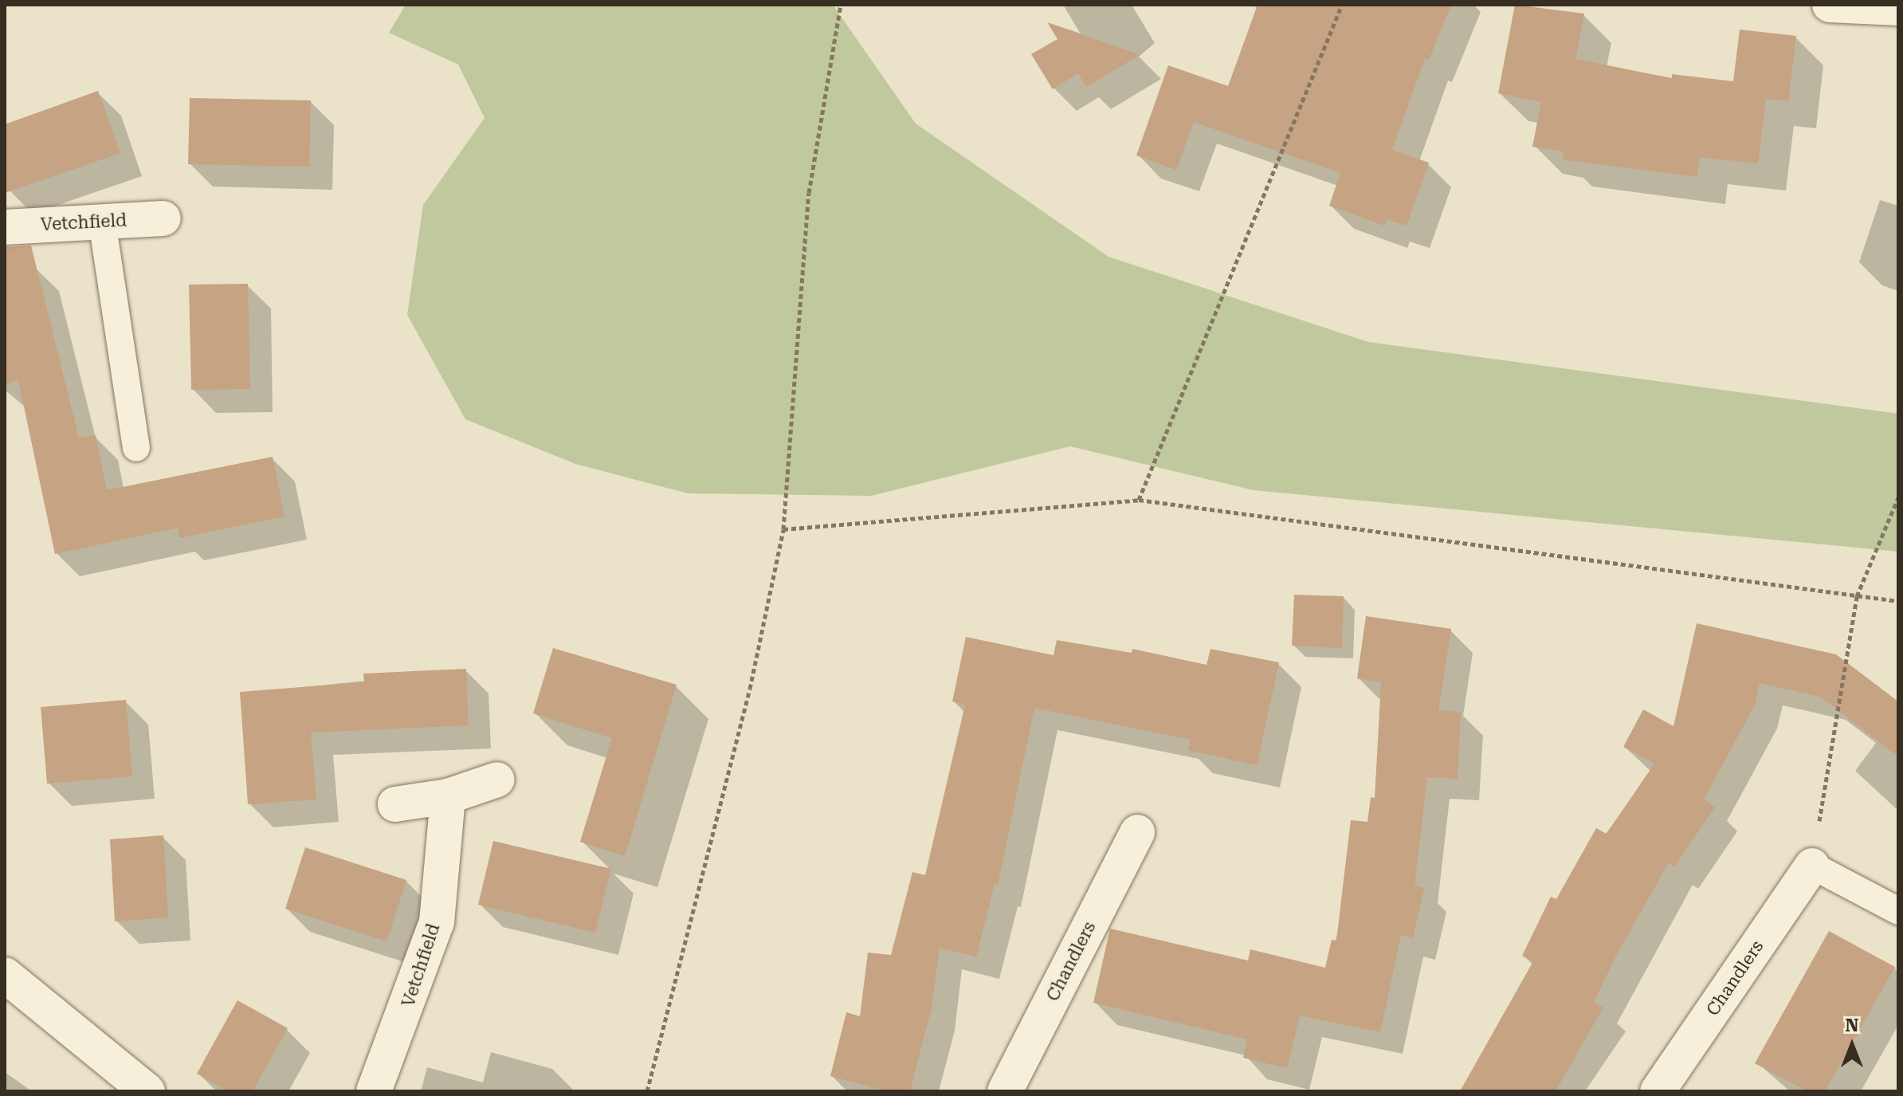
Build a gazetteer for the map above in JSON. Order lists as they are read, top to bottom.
{
  "streets": {
    "street": ["Vetchfield", "Chandlers"]
  },
  "north": "top"
}
